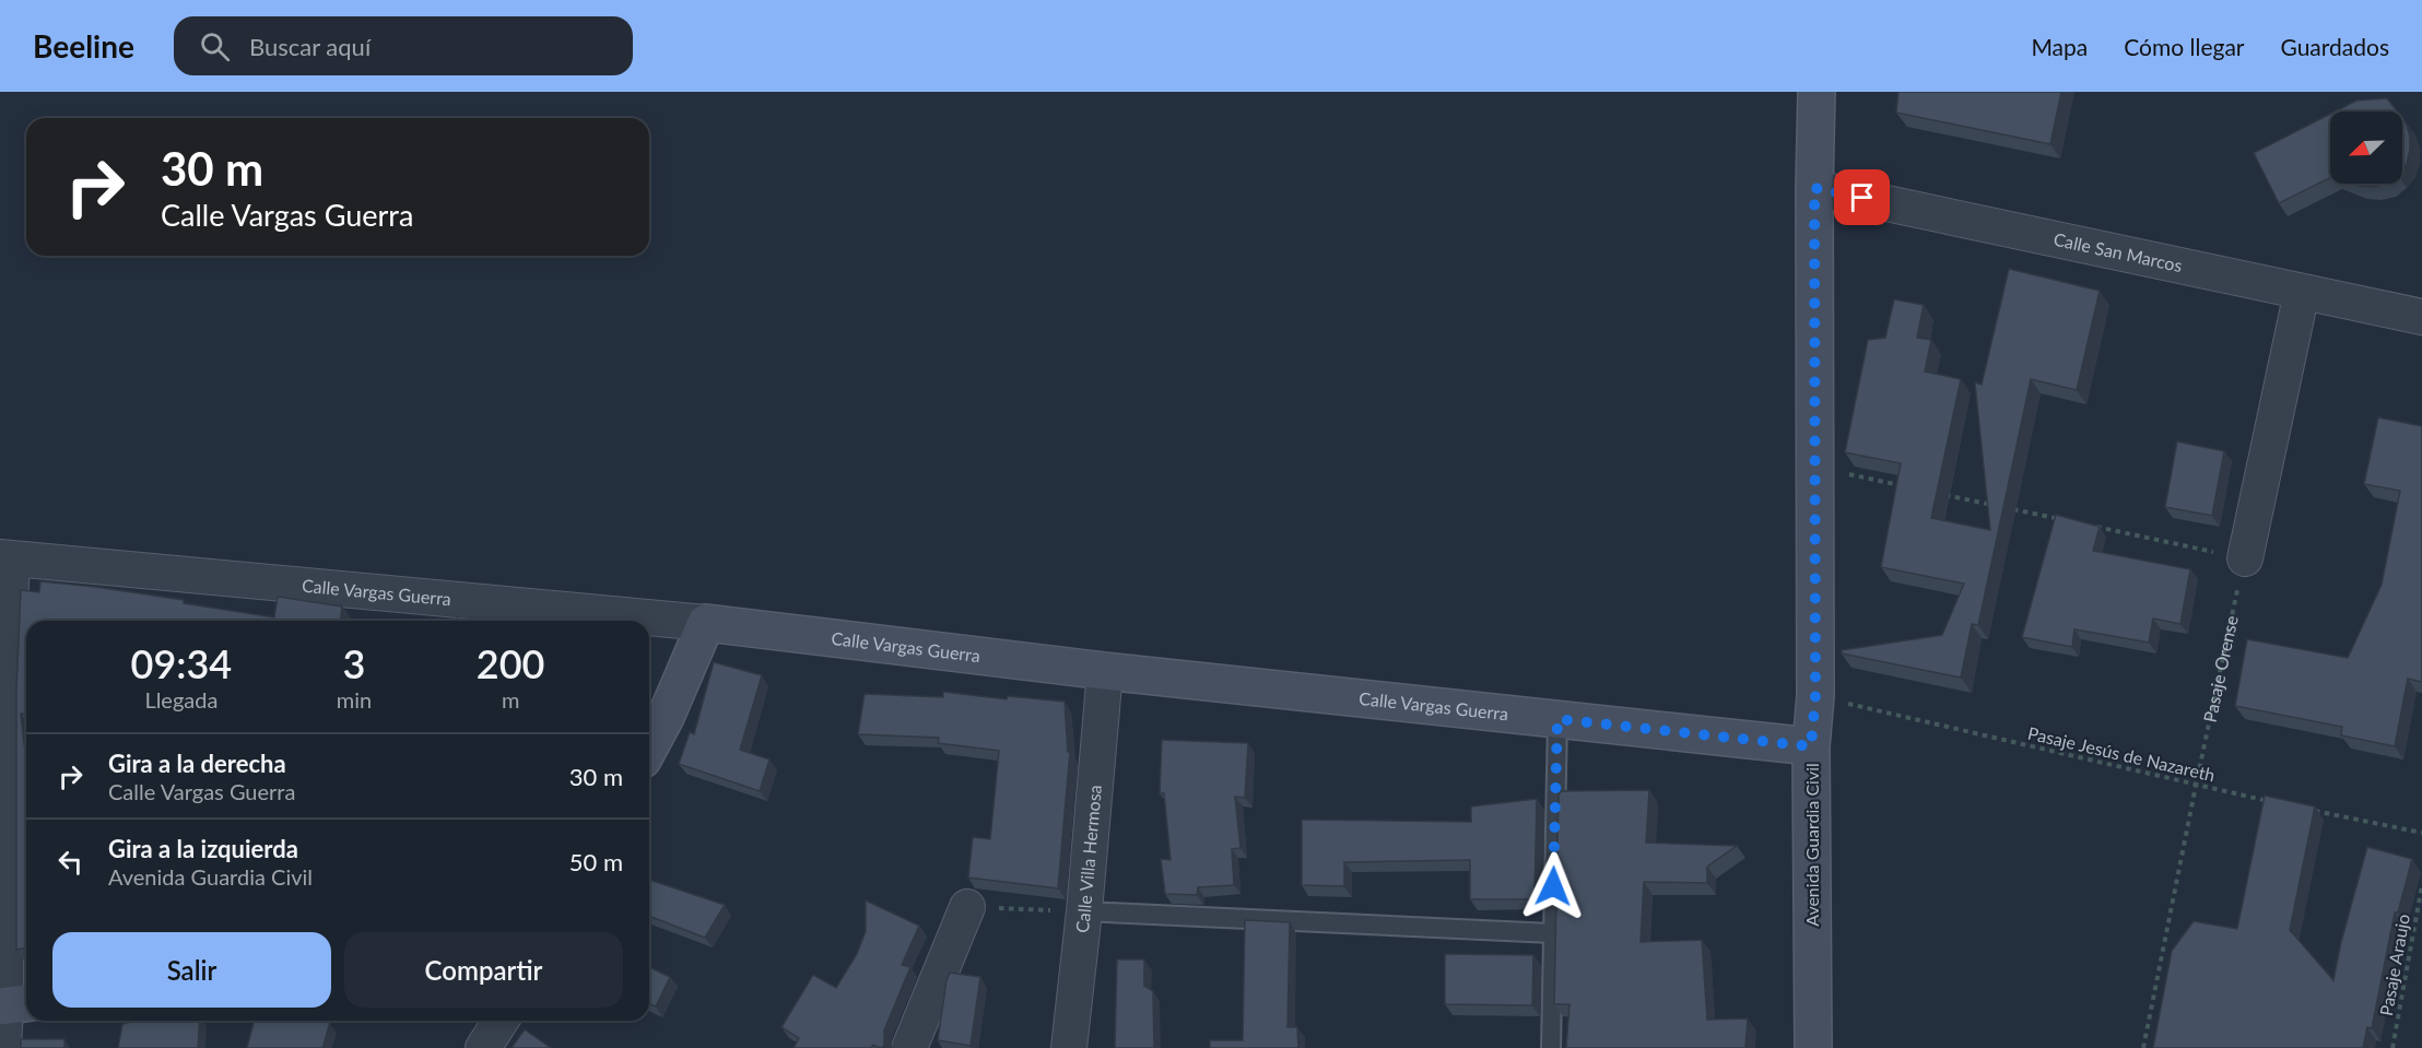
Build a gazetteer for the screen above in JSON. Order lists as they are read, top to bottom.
{
  "streets": {
    "street": [
      "Calle San Marcos",
      "Calle Vargas Guerra",
      "Avenida Guardia Civil",
      "Calle Villa Hermosa"
    ],
    "path": ["Pasaje Orense", "Pasaje Jesús de Nazareth", "Pasaje Araujo"]
  },
  "crossings": [
    ["Calle San Marcos", "Avenida Guardia Civil"],
    ["Calle Vargas Guerra", "Avenida Guardia Civil"],
    ["Calle Vargas Guerra", "Calle Villa Hermosa"],
    ["Pasaje Orense", "Pasaje Jesús de Nazareth"],
    ["Pasaje Jesús de Nazareth", "Avenida Guardia Civil"]
  ],
  "north": "bottom left",
  "page": {
    "header": "Beeline",
    "search": "Buscar aquí",
    "nav": ["Mapa", "Cómo llegar", "Guardados"],
    "turn": ["30 m", "Calle Vargas Guerra"],
    "eta": [
      "09:34",
      "Llegada",
      "3",
      "min",
      "200",
      "m"
    ],
    "list": [
      {
        "name": "Gira a la derecha",
        "note": "Calle Vargas Guerra",
        "value": "30 m"
      },
      {
        "name": "Gira a la izquierda",
        "note": "Avenida Guardia Civil",
        "value": "50 m"
      }
    ],
    "buttons": ["Salir", "Compartir"]
  }
}
